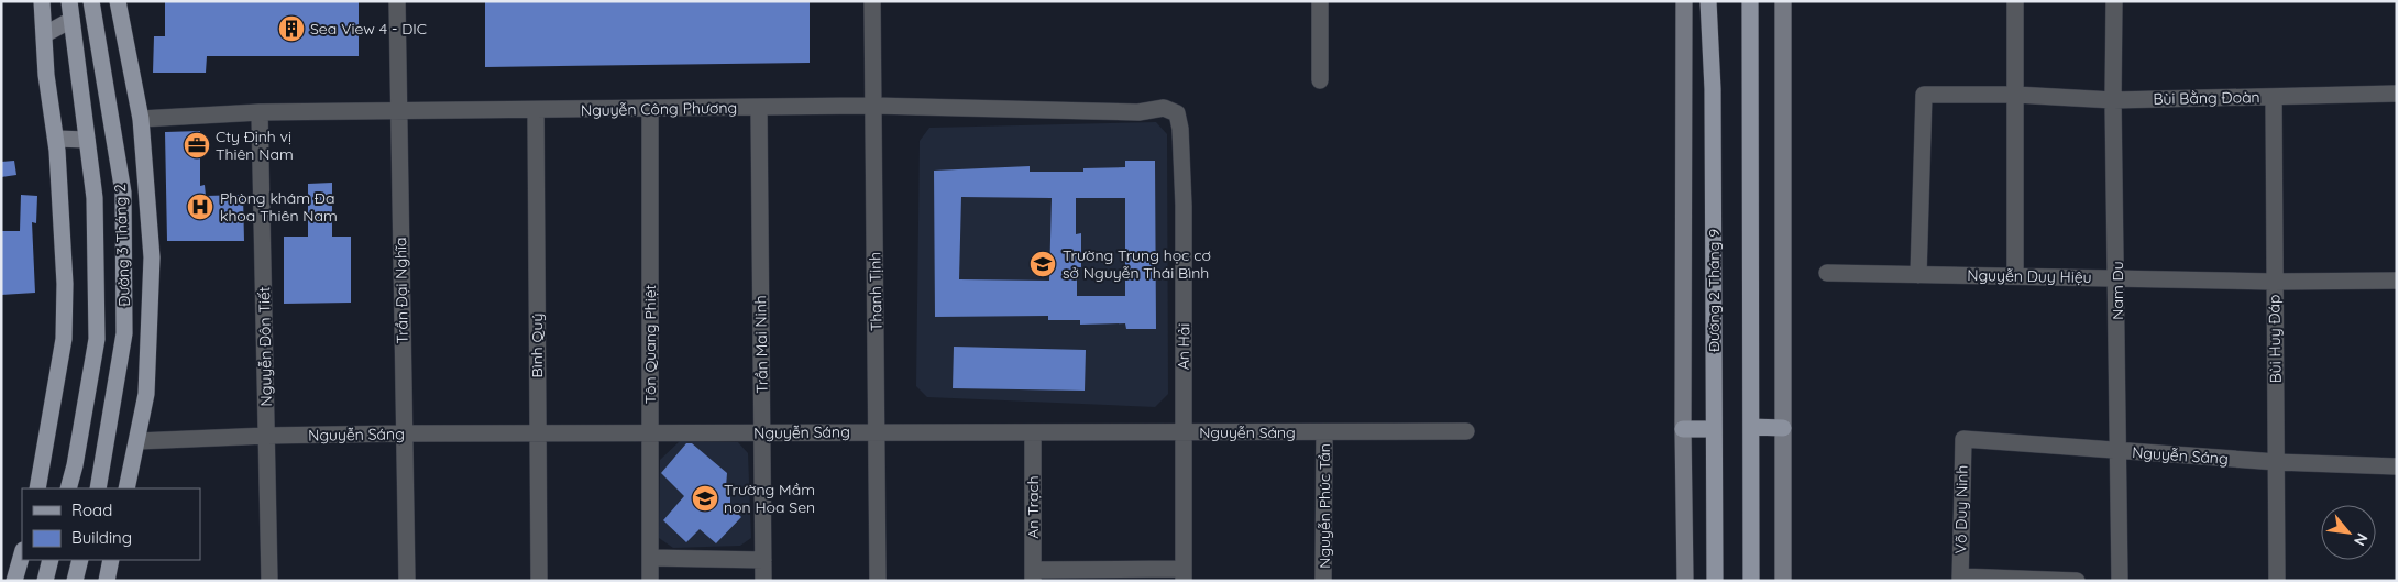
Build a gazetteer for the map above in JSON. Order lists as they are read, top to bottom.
{
  "streets": {
    "main road": ["Đường 3 Tháng 2", "Đường 2 Tháng 9"],
    "street": [
      "Bùi Bằng Đoàn",
      "Nguyễn Công Phương",
      "Nguyễn Duy Hiệu",
      "Trần Đại Nghĩa",
      "Nam Du",
      "Thanh Tịnh",
      "Bùi Huy Đáp",
      "Tôn Quang Phiệt",
      "Trần Mai Ninh",
      "Bình Quý",
      "Nguyễn Đôn Tiết",
      "An Hải",
      "Nguyễn Sáng",
      "Nguyễn Phúc Tần",
      "An Trạch",
      "Võ Duy Ninh"
    ]
  },
  "crossings": [
    ["Bùi Bằng Đoàn", "Nguyễn Duy Hiệu"],
    ["Bùi Bằng Đoàn", "Nam Du"],
    ["Bùi Bằng Đoàn", "Bùi Huy Đáp"],
    ["Nguyễn Công Phương", "Đường 3 Tháng 2"],
    ["Nguyễn Công Phương", "Trần Đại Nghĩa"],
    ["Nguyễn Công Phương", "Thanh Tịnh"],
    ["Nguyễn Công Phương", "Tôn Quang Phiệt"],
    ["Nguyễn Công Phương", "Trần Mai Ninh"],
    ["Nguyễn Công Phương", "Bình Quý"],
    ["Nguyễn Công Phương", "Nguyễn Đôn Tiết"],
    ["Nguyễn Công Phương", "An Hải"],
    ["Đường 3 Tháng 2", "Nguyễn Sáng"],
    ["Nguyễn Duy Hiệu", "Nam Du"],
    ["Nguyễn Duy Hiệu", "Bùi Huy Đáp"],
    ["Trần Đại Nghĩa", "Nguyễn Sáng"],
    ["Nam Du", "Nguyễn Sáng"],
    ["Thanh Tịnh", "Nguyễn Sáng"],
    ["Bùi Huy Đáp", "Nguyễn Sáng"],
    ["Tôn Quang Phiệt", "Nguyễn Sáng"],
    ["Trần Mai Ninh", "Nguyễn Sáng"],
    ["Bình Quý", "Nguyễn Sáng"],
    ["Nguyễn Đôn Tiết", "Nguyễn Sáng"],
    ["An Hải", "Nguyễn Sáng"],
    ["Nguyễn Sáng", "Nguyễn Phúc Tần"],
    ["Nguyễn Sáng", "An Trạch"],
    ["Nguyễn Sáng", "Võ Duy Ninh"]
  ],
  "places": {
    "building": ["Sea View 4 - DIC"],
    "office": ["Cty Định vị Thiên Nam"],
    "hospital": ["Phòng khám Đa khoa Thiên Nam"],
    "school or university": ["Trường Trung học cơ sở Nguyễn Thái Bình", "Trường Mầm non Hoa Sen"]
  },
  "legend": ["Road", "Building"],
  "north": "bottom right"
}
